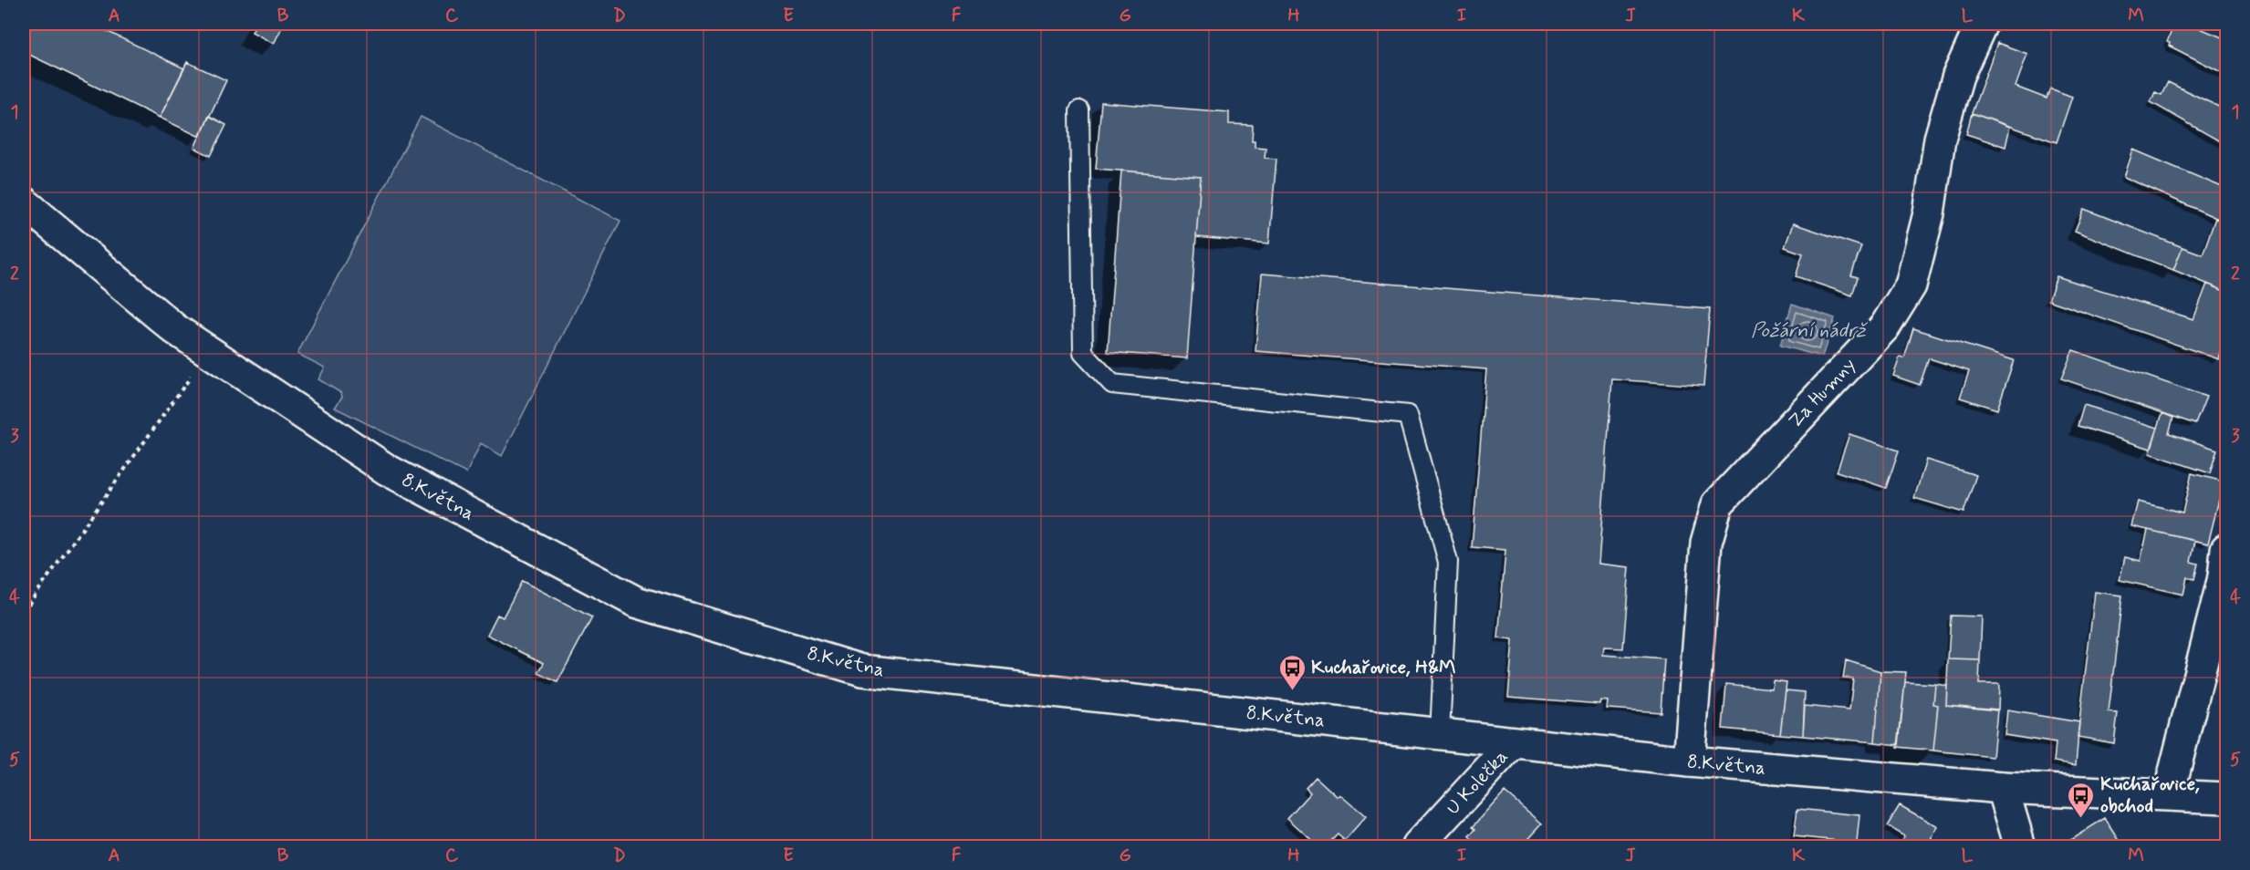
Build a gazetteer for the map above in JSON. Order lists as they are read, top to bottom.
{
  "streets": {
    "main road": ["Za Humny", "8.Května", "U Kolečka"]
  },
  "crossings": [
    ["Za Humny", "8.Května"],
    ["8.Května", "U Kolečka"]
  ],
  "water": ["Požární nádrž"],
  "places": {
    "bus stop": ["Kuchařovice, H&M", "Kuchařovice, obchod"]
  },
  "grid": {
    "columns": [
      "A",
      "B",
      "C",
      "D",
      "E",
      "F",
      "G",
      "H",
      "I",
      "J",
      "K",
      "L",
      "M"
    ],
    "rows": [
      "1",
      "2",
      "3",
      "4",
      "5"
    ]
  }
}
